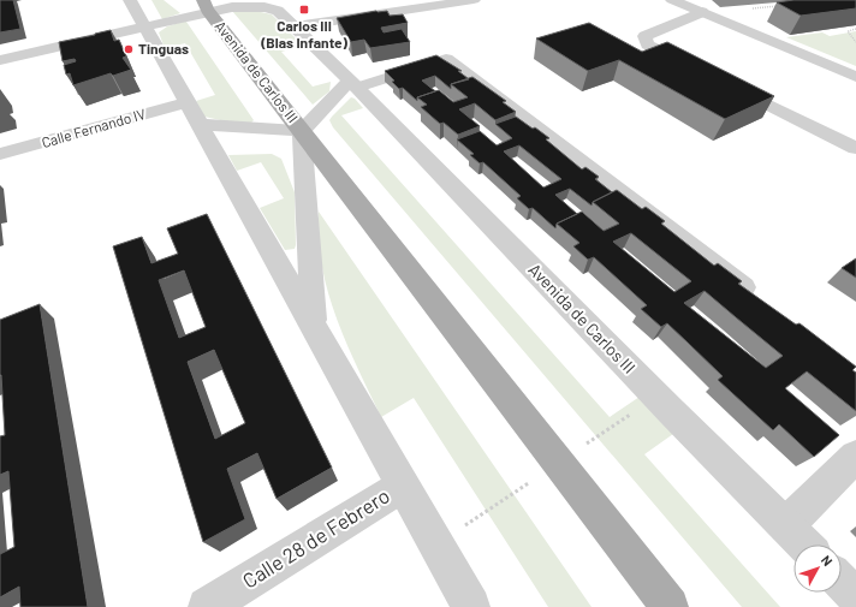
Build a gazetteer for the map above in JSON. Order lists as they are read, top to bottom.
{
  "streets": {
    "main road": ["Avenida de Carlos III"],
    "street": ["Calle Fernando IV", "Calle 28 de Febrero"]
  },
  "crossings": [
    ["Avenida de Carlos III", "Calle Fernando IV"],
    ["Avenida de Carlos III", "Calle 28 de Febrero"]
  ],
  "places": {
    "transit": ["Carlos III (Blas Infante)"],
    "other": ["Tinguas"]
  },
  "north": "top right"
}
